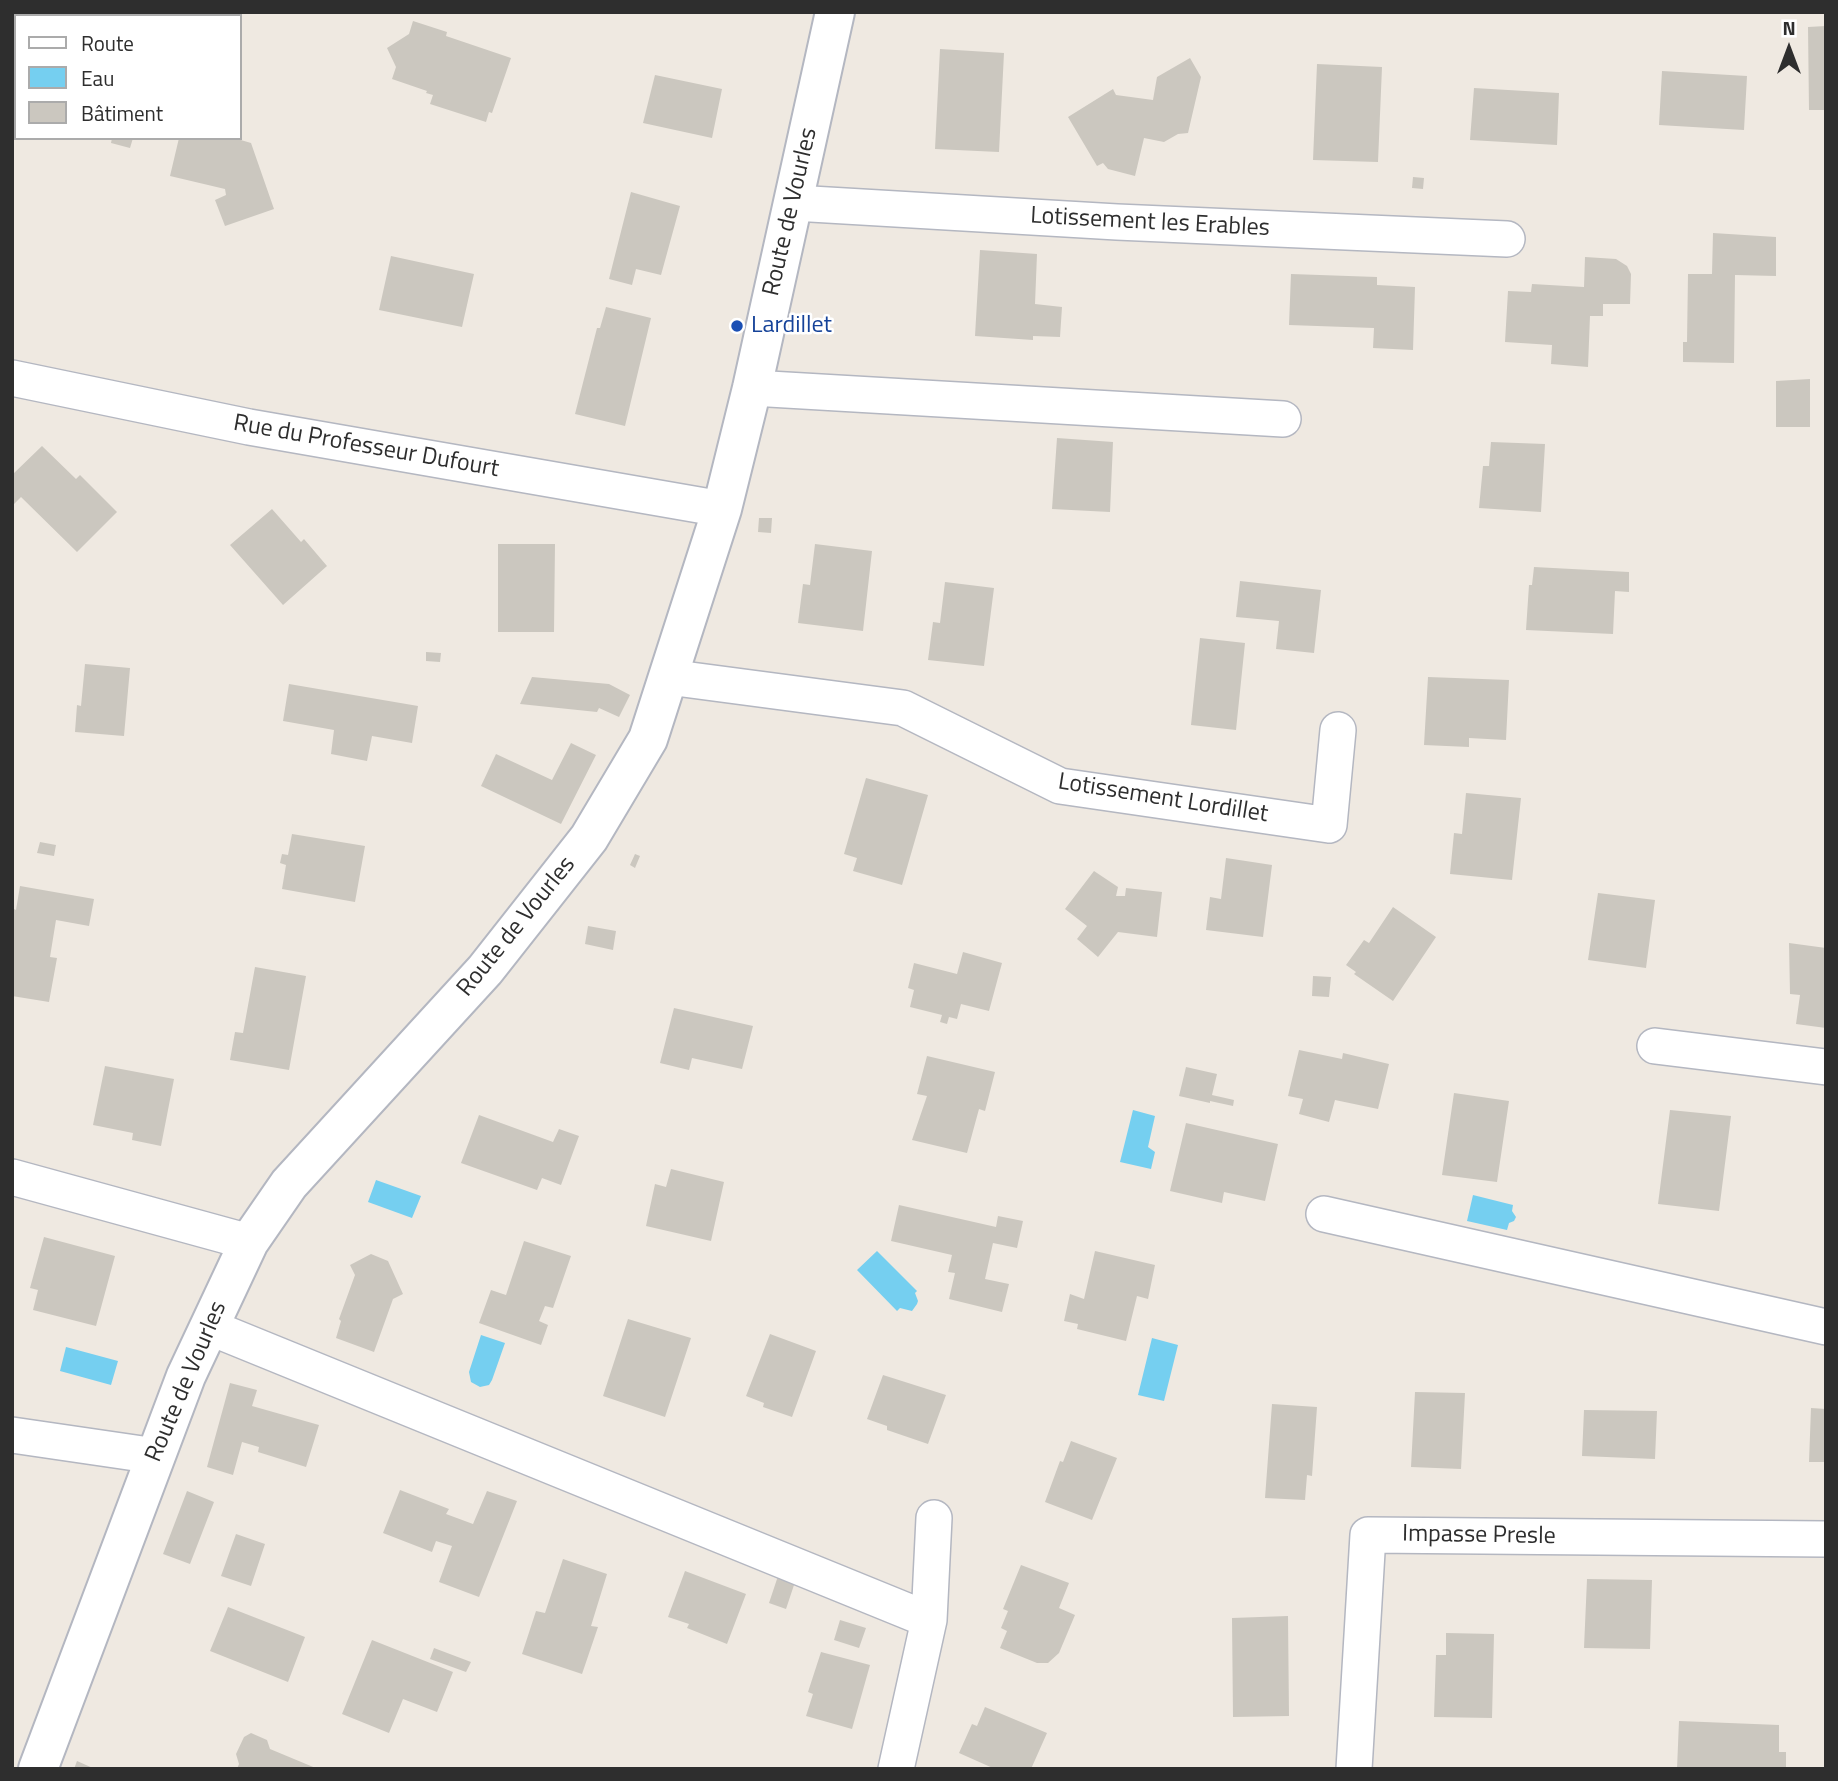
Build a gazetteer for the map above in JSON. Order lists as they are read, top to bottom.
{
  "streets": {
    "street": [
      "Route de Vourles",
      "Lotissement les Erables",
      "Rue du Professeur Dufourt",
      "Lotissement Lordillet",
      "Impasse Presle"
    ]
  },
  "crossings": [
    ["Route de Vourles", "Lotissement les Erables"],
    ["Route de Vourles", "Rue du Professeur Dufourt"],
    ["Route de Vourles", "Lotissement Lordillet"]
  ],
  "places": ["Lardillet"],
  "legend": ["Route", "Eau", "Bâtiment"],
  "north": "top"
}
